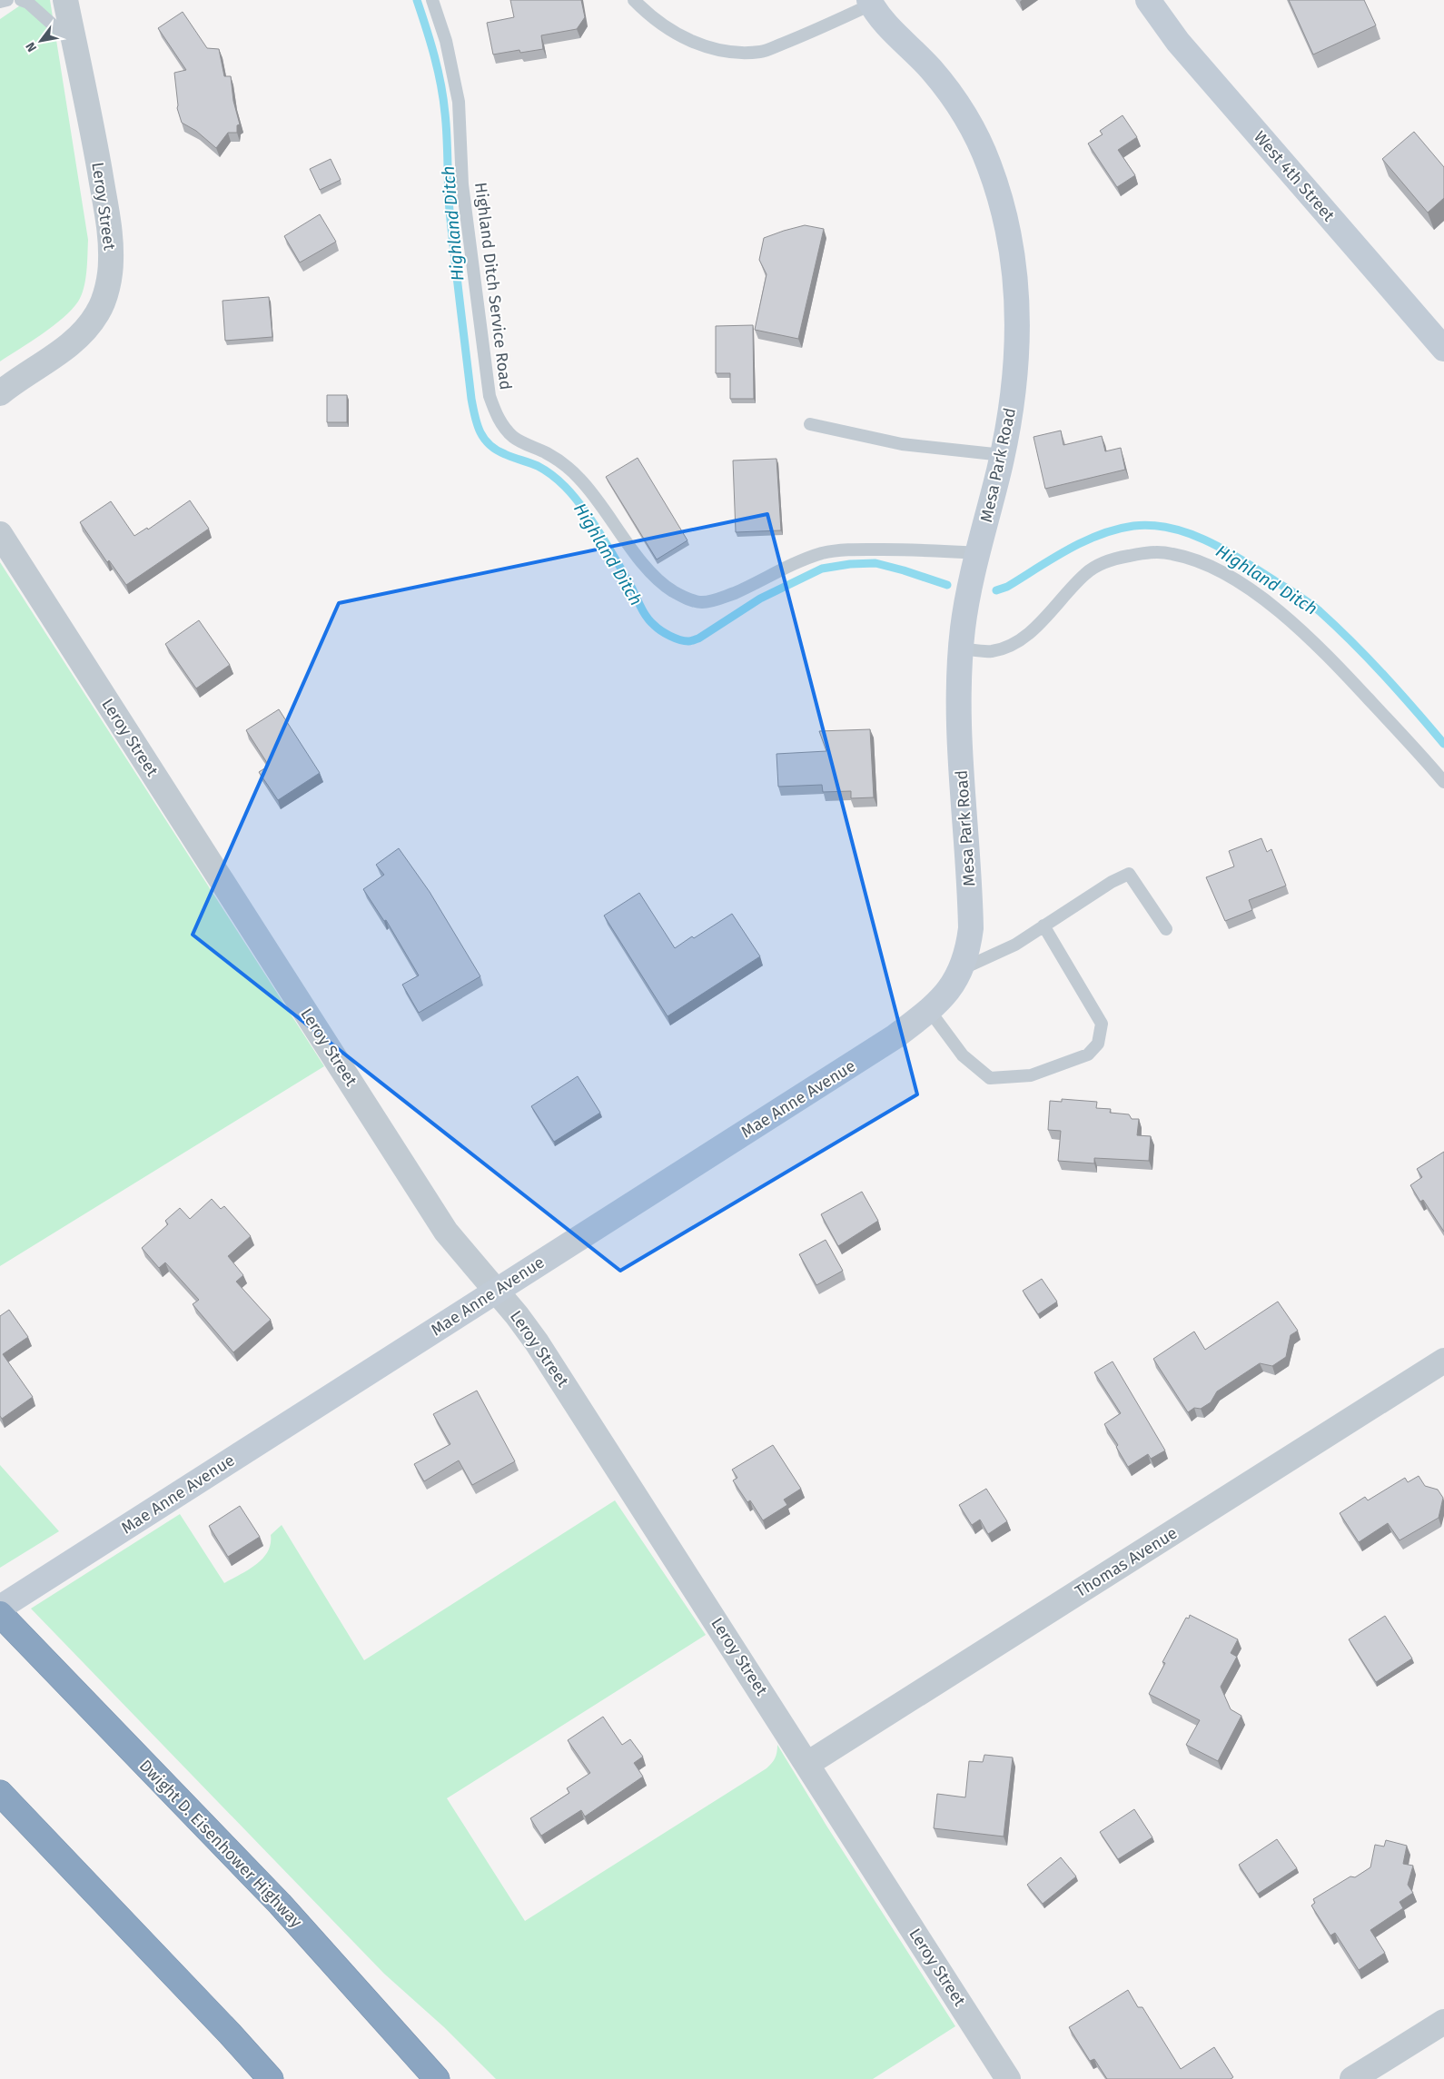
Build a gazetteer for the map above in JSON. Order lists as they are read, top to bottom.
{
  "streets": {
    "highway": ["Dwight D. Eisenhower Highway"],
    "street": [
      "West 4th Street",
      "Leroy Street",
      "Mesa Park Road",
      "Mae Anne Avenue",
      "Thomas Avenue"
    ],
    "lane": ["Highland Ditch Service Road"]
  },
  "crossings": [
    ["Leroy Street", "Mae Anne Avenue"],
    ["Leroy Street", "Thomas Avenue"],
    ["Highland Ditch Service Road", "Mesa Park Road"],
    ["Mesa Park Road", "Mae Anne Avenue"]
  ],
  "water": ["Highland Ditch"],
  "north": "bottom left"
}
